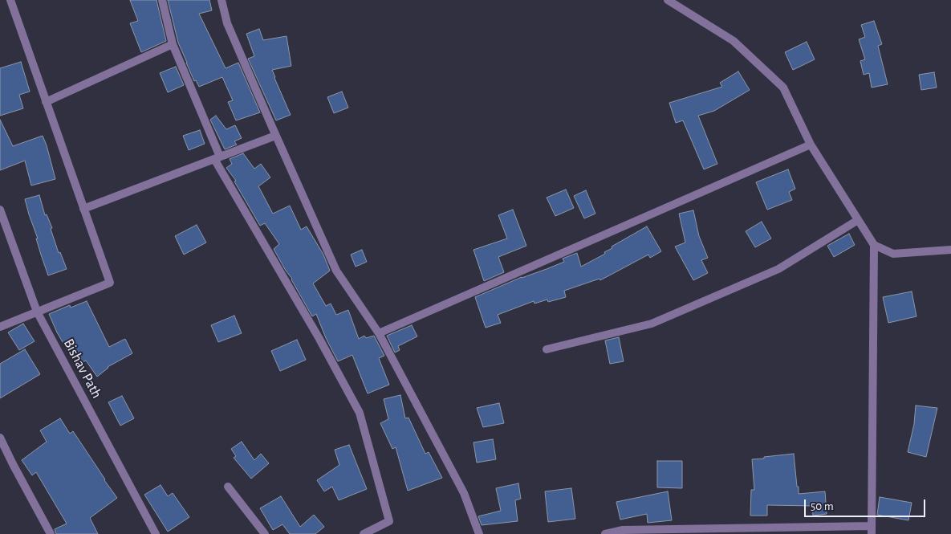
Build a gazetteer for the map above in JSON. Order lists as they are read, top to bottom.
{
  "streets": {
    "street": ["Bishav Path"]
  },
  "scale_bar": "50 m"
}
